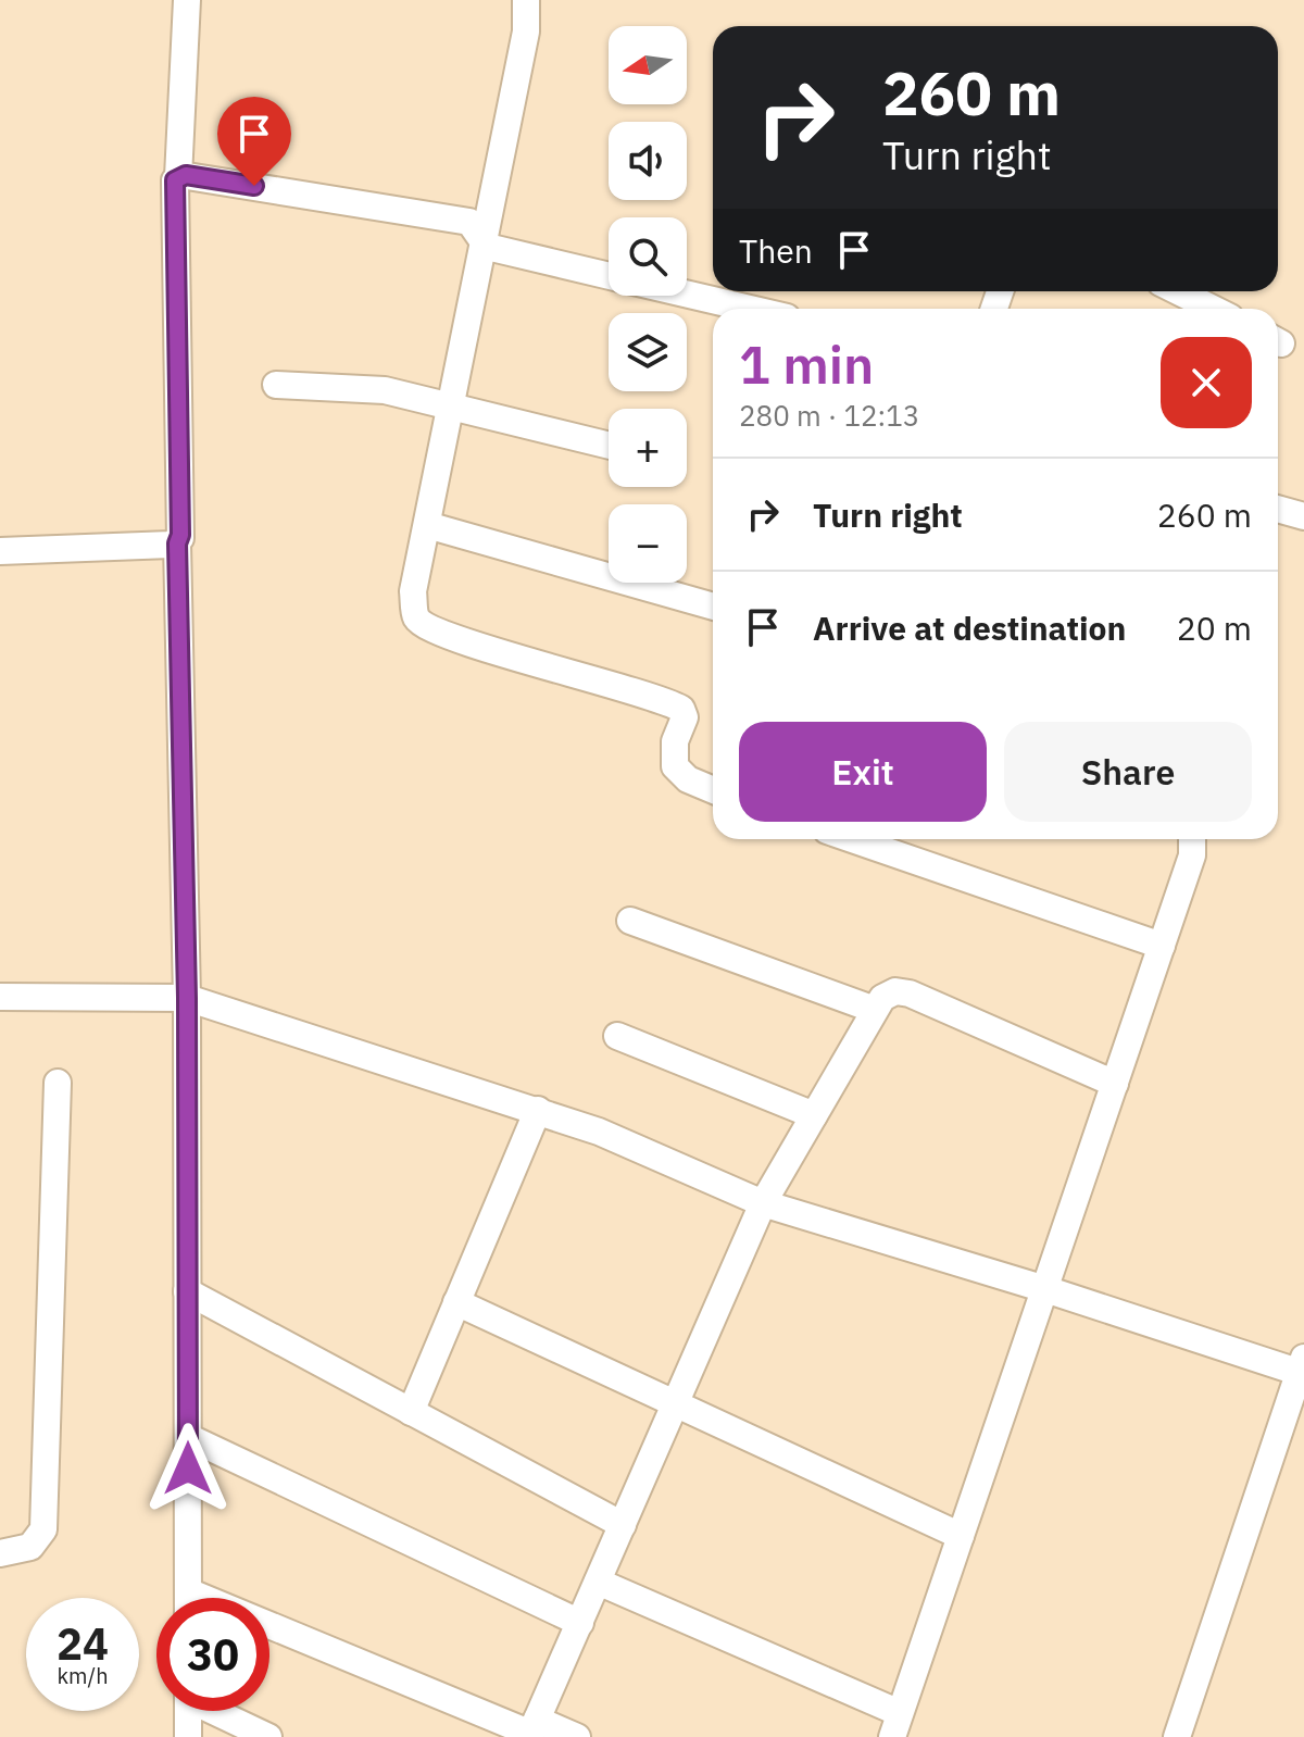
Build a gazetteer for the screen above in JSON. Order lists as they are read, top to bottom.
{
  "north": "left",
  "page": {
    "map_buttons": ["+", "−"],
    "turn": ["260 m", "Turn right"],
    "then": "Then",
    "heading": ["1 min", "280 m · 12:13"],
    "list": [
      {
        "name": "Turn right",
        "value": "260 m"
      },
      {
        "name": "Arrive at destination",
        "value": "20 m"
      }
    ],
    "buttons": ["Exit", "Share"],
    "speed": "24 km/h",
    "limit": "30"
  }
}
